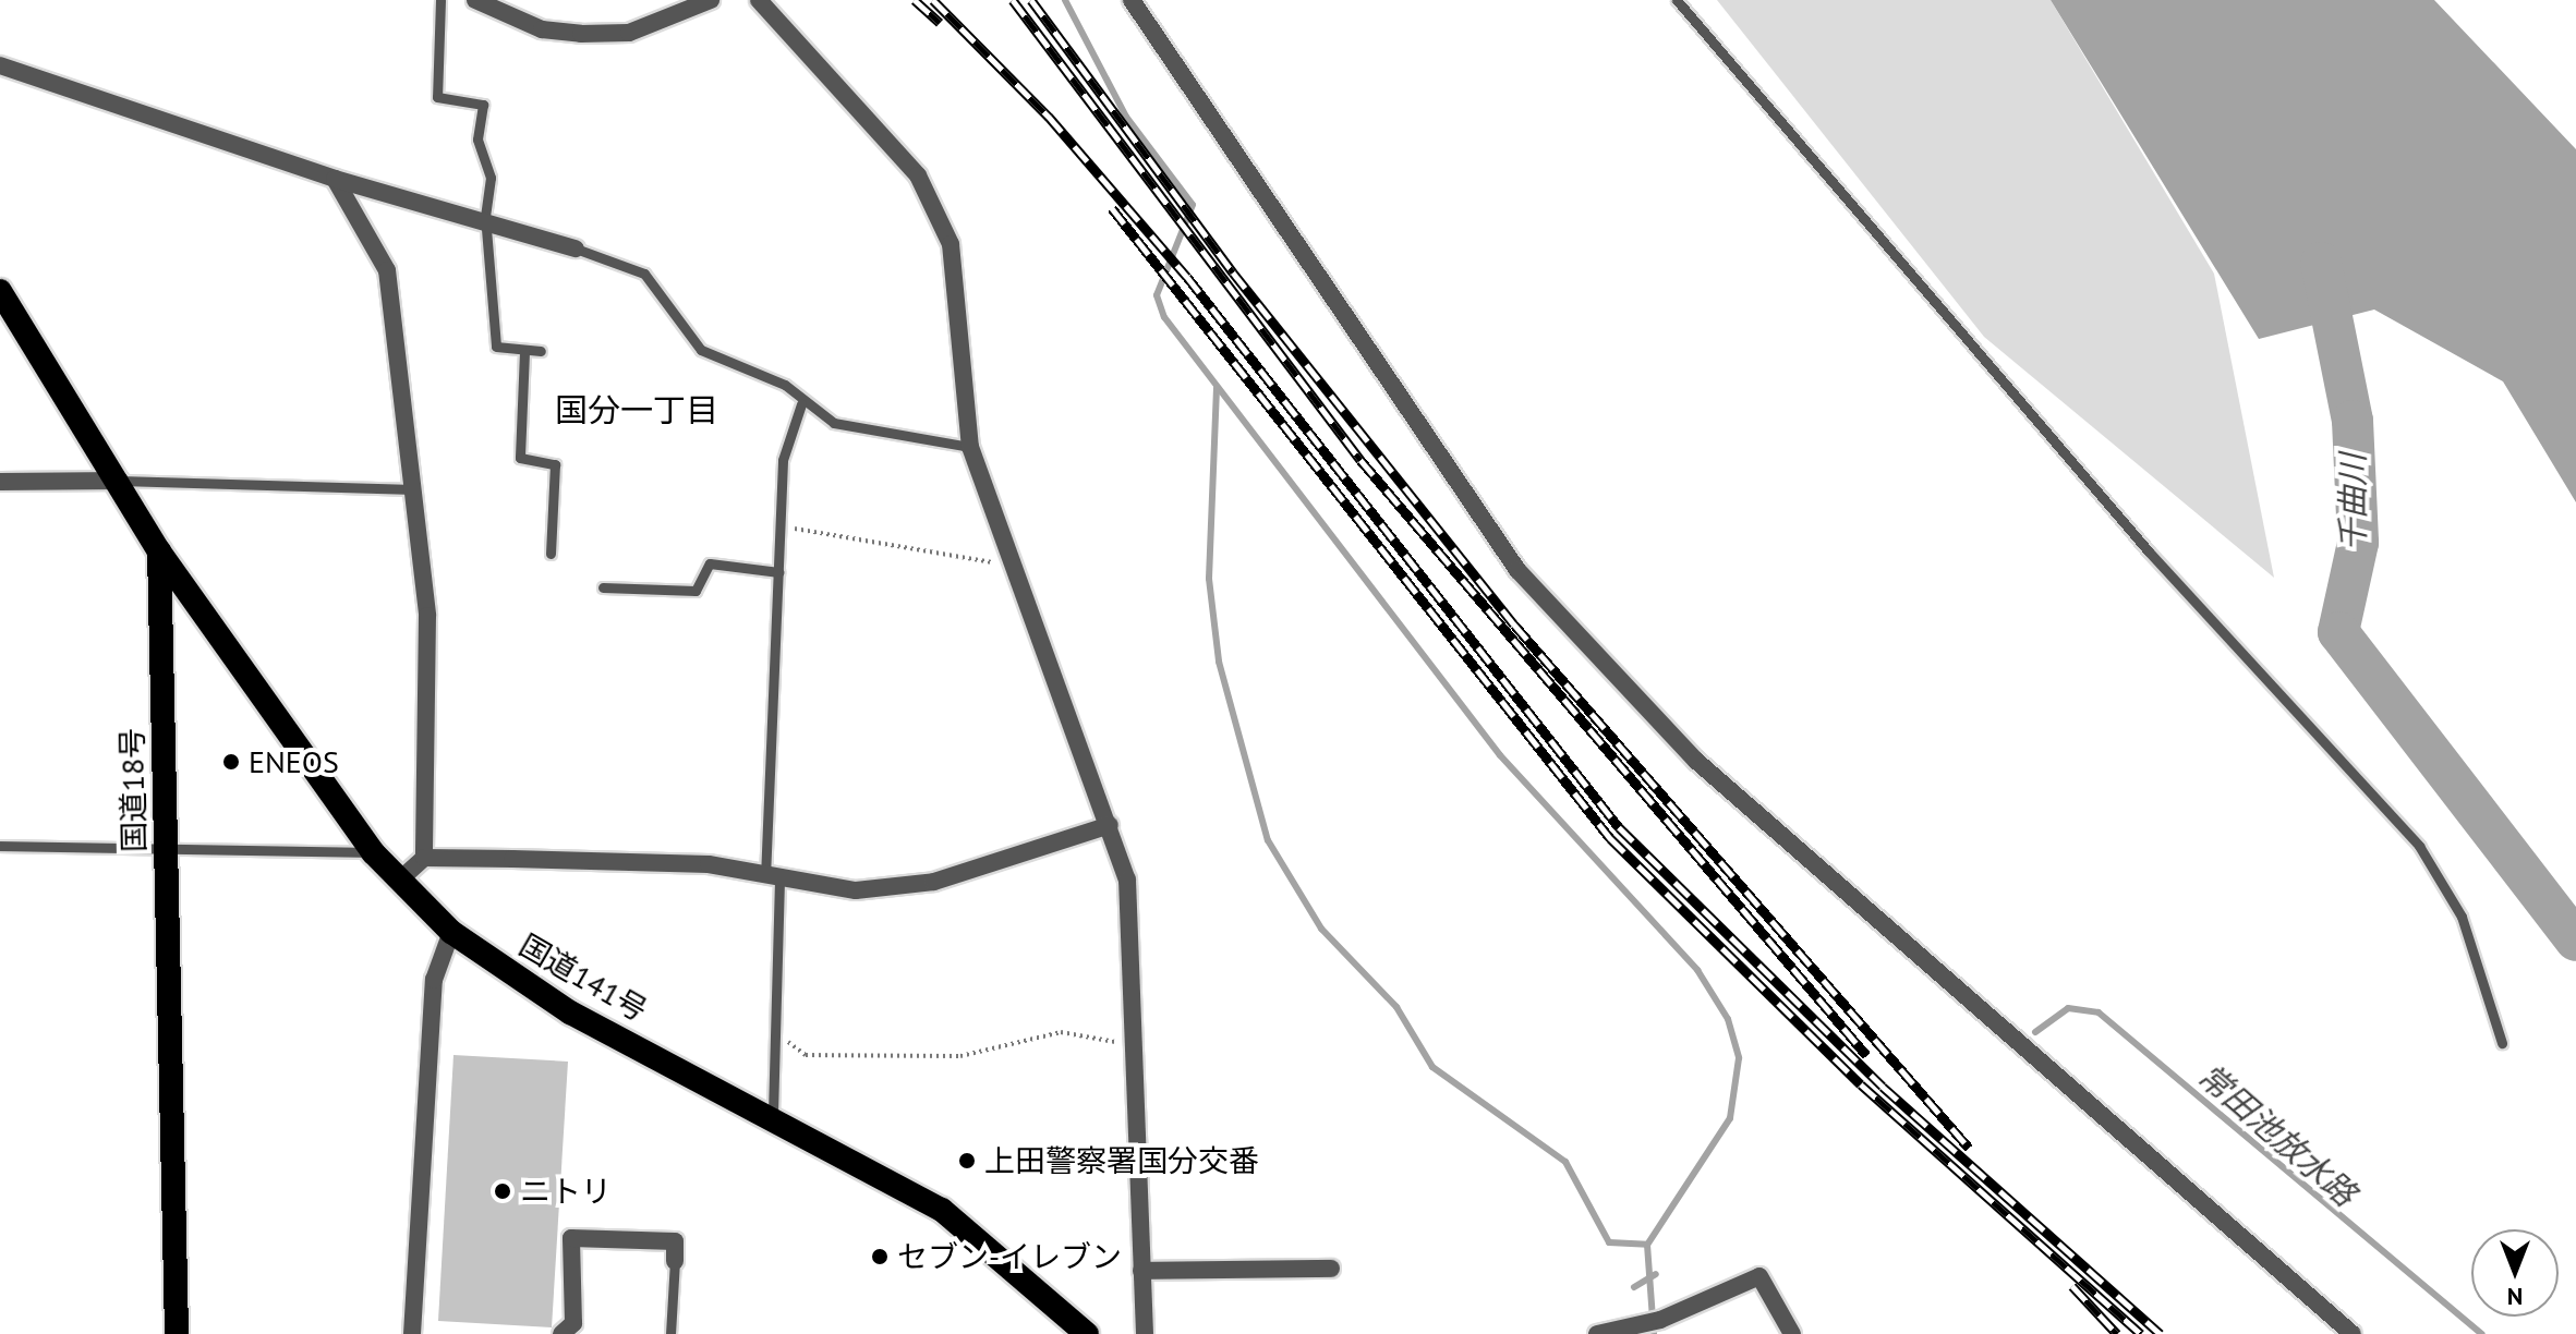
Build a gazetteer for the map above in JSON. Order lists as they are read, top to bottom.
{
  "streets": {
    "highway": ["国道18号", "国道141号"]
  },
  "crossings": [
    ["国道18号", "国道141号"]
  ],
  "districts": ["国分一丁目"],
  "water": ["千曲川", "常田池放水路"],
  "places": [
    "ENEOS",
    "上田警察署国分交番",
    "ニトリ",
    "セブン-イレブン"
  ],
  "north": "bottom"
}
